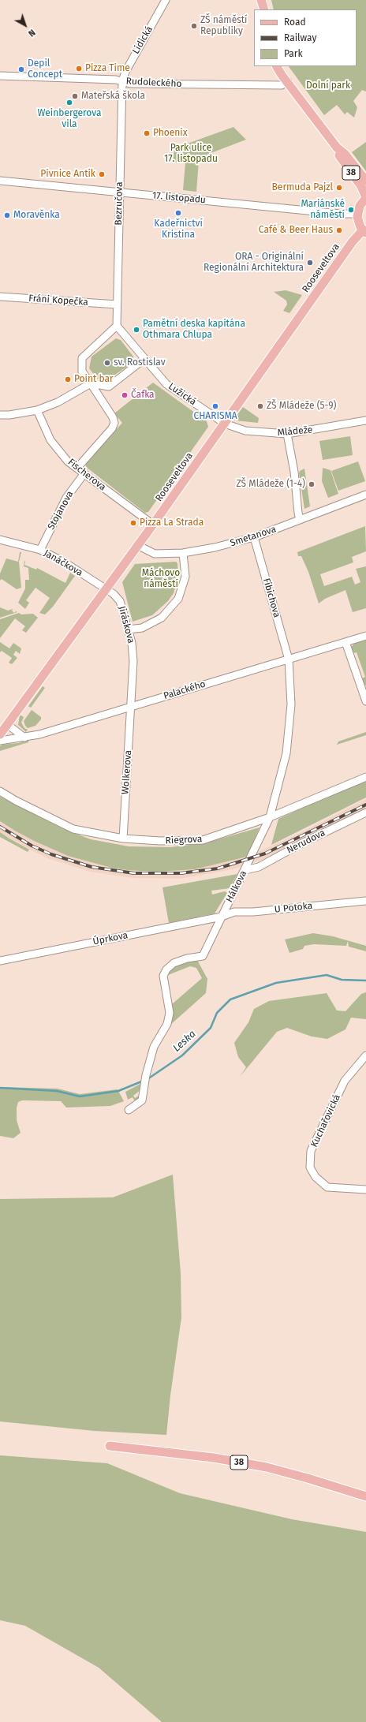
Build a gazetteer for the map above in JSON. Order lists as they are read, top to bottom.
{
  "streets": {
    "main road": ["38", "Rooseveltova"],
    "street": [
      "Lidická",
      "Rudoleckého",
      "17. listopadu",
      "Bezručova",
      "Fráni Kopečka",
      "Lužická",
      "Mládeže",
      "Fischerova",
      "Stojanova",
      "Smetanova",
      "Janáčkova",
      "Fibichova",
      "Jiráskova",
      "Palackého",
      "Wolkerova",
      "Riegrova",
      "Nerudova",
      "Hálkova",
      "U Potoka",
      "Úprkova",
      "Kuchařovická"
    ]
  },
  "crossings": [
    ["Lidická", "Rudoleckého"],
    ["Lidická", "Bezručova"],
    ["Rudoleckého", "38"],
    ["Rudoleckého", "Bezručova"],
    ["17. listopadu", "Bezručova"],
    ["Bezručova", "Fráni Kopečka"],
    ["Bezručova", "Lužická"],
    ["Rooseveltova", "Lužická"],
    ["Rooseveltova", "Mládeže"],
    ["Rooseveltova", "Fischerova"],
    ["Rooseveltova", "Smetanova"],
    ["Rooseveltova", "Janáčkova"],
    ["Rooseveltova", "Jiráskova"],
    ["Lužická", "Mládeže"],
    ["Fischerova", "Stojanova"],
    ["Stojanova", "Janáčkova"],
    ["Smetanova", "Fibichova"],
    ["Janáčkova", "Jiráskova"],
    ["Fibichova", "Palackého"],
    ["Fibichova", "Hálkova"],
    ["Jiráskova", "Palackého"],
    ["Jiráskova", "Wolkerova"],
    ["Palackého", "Wolkerova"],
    ["Palackého", "Hálkova"],
    ["Wolkerova", "Riegrova"],
    ["Riegrova", "Hálkova"],
    ["Nerudova", "Hálkova"],
    ["Hálkova", "U Potoka"],
    ["Hálkova", "Úprkova"],
    ["U Potoka", "Úprkova"]
  ],
  "water": ["Leska"],
  "parks": ["Dolní park", "Park ulice 17. listopadu", "Máchovo náměstí"],
  "places": [
    "ZŠ náměstí Republiky",
    "Pizza Time",
    "Depil Concept",
    "Mateřská škola",
    "Weinbergerova vila",
    "Phoenix",
    "Pivnice Antik",
    "Bermuda Pajzl",
    "Mariánské náměstí",
    "Kadeřnictví Kristina",
    "Moravěnka",
    "Café & Beer Haus",
    "ORA - Originální Regionální Architektura",
    "Pamětní deska kapitána Othmara Chlupa",
    "sv. Rostislav",
    "Point bar",
    "Čafka",
    "CHARISMA",
    "ZŠ Mládeže (5-9)",
    "ZŠ Mládeže (1-4)",
    "Pizza La Strada"
  ],
  "legend": ["Road", "Railway", "Park"],
  "north": "bottom right"
}
